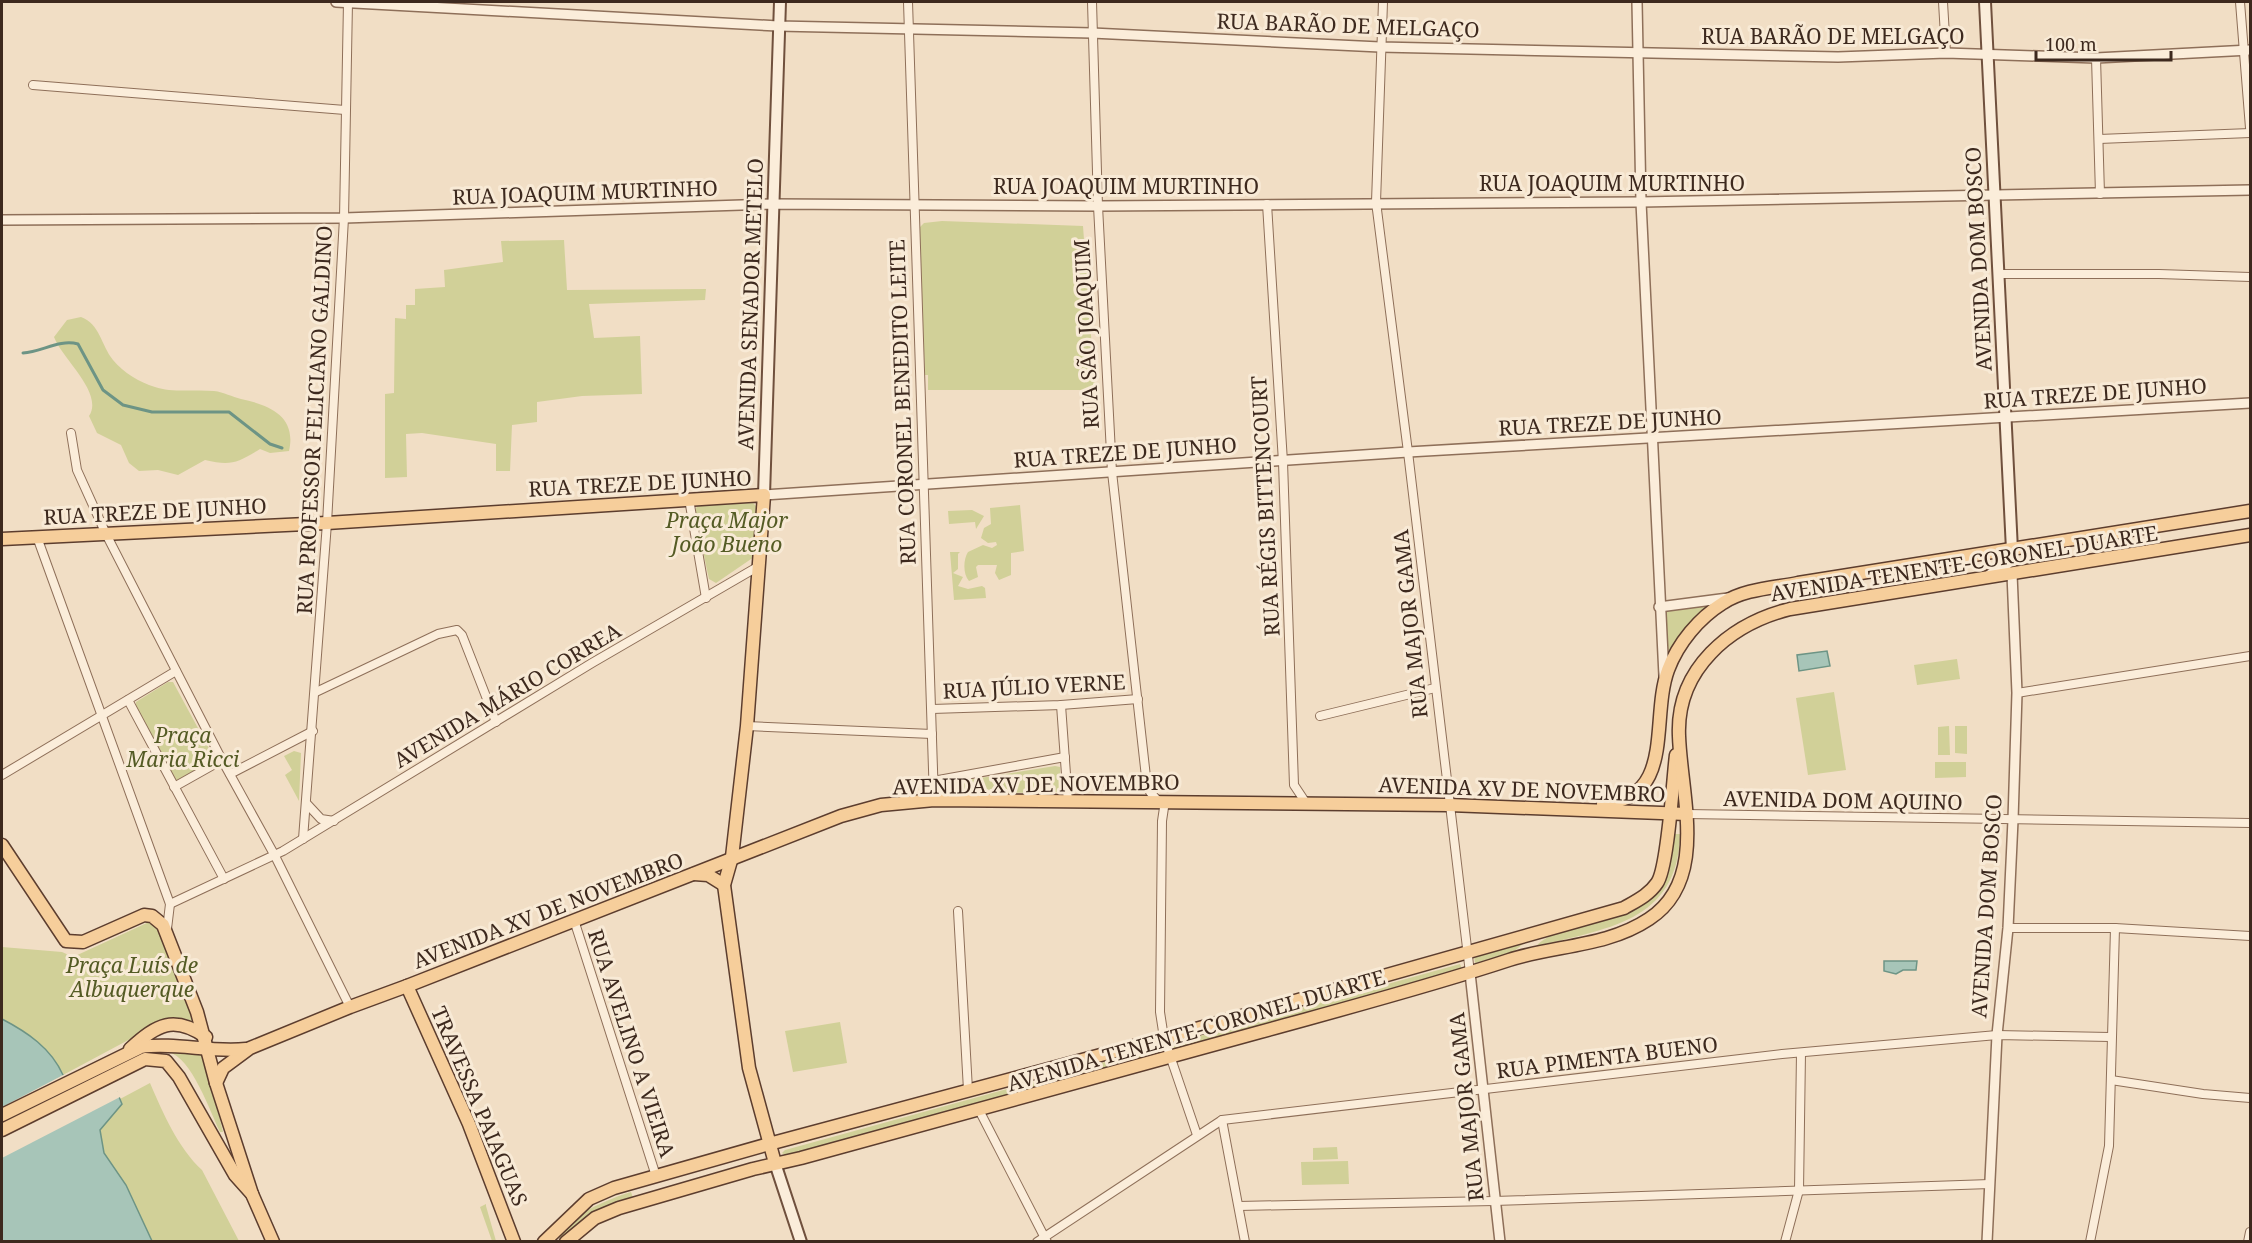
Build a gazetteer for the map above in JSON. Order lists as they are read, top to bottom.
{
  "streets": {
    "main road": [
      "AVENIDA DOM BOSCO",
      "AVENIDA SENADOR METELO",
      "RUA TREZE DE JUNHO",
      "AVENIDA TENENTE-CORONEL DUARTE",
      "AVENIDA XV DE NOVEMBRO",
      "TRAVESSA PAIAGUAS"
    ],
    "street": [
      "RUA BARÃO DE MELGAÇO",
      "RUA JOAQUIM MURTINHO",
      "RUA SÃO JOAQUIM",
      "RUA CORONEL BENEDITO LEITE",
      "RUA PROFESSOR FELICIANO GALDINO",
      "RUA RÉGIS BITTENCOURT",
      "RUA MAJOR GAMA",
      "RUA JÚLIO VERNE",
      "AVENIDA MÁRIO CORREA",
      "AVENIDA DOM AQUINO",
      "RUA AVELINO A VIEIRA",
      "RUA PIMENTA BUENO"
    ]
  },
  "crossings": [
    ["RUA BARÃO DE MELGAÇO", "AVENIDA DOM BOSCO"],
    ["RUA BARÃO DE MELGAÇO", "AVENIDA SENADOR METELO"],
    ["RUA BARÃO DE MELGAÇO", "RUA SÃO JOAQUIM"],
    ["RUA BARÃO DE MELGAÇO", "RUA CORONEL BENEDITO LEITE"],
    ["RUA BARÃO DE MELGAÇO", "RUA PROFESSOR FELICIANO GALDINO"],
    ["RUA BARÃO DE MELGAÇO", "RUA MAJOR GAMA"],
    ["RUA JOAQUIM MURTINHO", "AVENIDA DOM BOSCO"],
    ["RUA JOAQUIM MURTINHO", "AVENIDA SENADOR METELO"],
    ["RUA JOAQUIM MURTINHO", "RUA SÃO JOAQUIM"],
    ["RUA JOAQUIM MURTINHO", "RUA CORONEL BENEDITO LEITE"],
    ["RUA JOAQUIM MURTINHO", "RUA PROFESSOR FELICIANO GALDINO"],
    ["RUA JOAQUIM MURTINHO", "RUA RÉGIS BITTENCOURT"],
    ["RUA JOAQUIM MURTINHO", "RUA MAJOR GAMA"],
    ["AVENIDA DOM BOSCO", "RUA TREZE DE JUNHO"],
    ["AVENIDA DOM BOSCO", "AVENIDA TENENTE-CORONEL DUARTE"],
    ["AVENIDA DOM BOSCO", "AVENIDA DOM AQUINO"],
    ["AVENIDA DOM BOSCO", "RUA PIMENTA BUENO"],
    ["AVENIDA SENADOR METELO", "RUA TREZE DE JUNHO"],
    ["AVENIDA SENADOR METELO", "AVENIDA MÁRIO CORREA"],
    ["AVENIDA SENADOR METELO", "AVENIDA XV DE NOVEMBRO"],
    ["RUA SÃO JOAQUIM", "RUA TREZE DE JUNHO"],
    ["RUA SÃO JOAQUIM", "RUA JÚLIO VERNE"],
    ["RUA SÃO JOAQUIM", "AVENIDA XV DE NOVEMBRO"],
    ["RUA TREZE DE JUNHO", "RUA CORONEL BENEDITO LEITE"],
    ["RUA TREZE DE JUNHO", "RUA PROFESSOR FELICIANO GALDINO"],
    ["RUA TREZE DE JUNHO", "RUA RÉGIS BITTENCOURT"],
    ["RUA TREZE DE JUNHO", "RUA MAJOR GAMA"],
    ["RUA CORONEL BENEDITO LEITE", "RUA JÚLIO VERNE"],
    ["RUA CORONEL BENEDITO LEITE", "AVENIDA XV DE NOVEMBRO"],
    ["RUA PROFESSOR FELICIANO GALDINO", "AVENIDA MÁRIO CORREA"],
    ["RUA RÉGIS BITTENCOURT", "AVENIDA XV DE NOVEMBRO"],
    ["AVENIDA TENENTE-CORONEL DUARTE", "RUA MAJOR GAMA"],
    ["AVENIDA TENENTE-CORONEL DUARTE", "AVENIDA XV DE NOVEMBRO"],
    ["AVENIDA TENENTE-CORONEL DUARTE", "AVENIDA DOM AQUINO"],
    ["AVENIDA TENENTE-CORONEL DUARTE", "RUA AVELINO A VIEIRA"],
    ["RUA MAJOR GAMA", "AVENIDA XV DE NOVEMBRO"],
    ["RUA MAJOR GAMA", "RUA PIMENTA BUENO"],
    ["AVENIDA XV DE NOVEMBRO", "AVENIDA DOM AQUINO"],
    ["AVENIDA XV DE NOVEMBRO", "RUA AVELINO A VIEIRA"],
    ["AVENIDA XV DE NOVEMBRO", "TRAVESSA PAIAGUAS"]
  ],
  "parks": ["Praça Major João Bueno", "Praça Maria Ricci", "Praça Luís de Albuquerque"],
  "scale_bar": "100 m"
}
